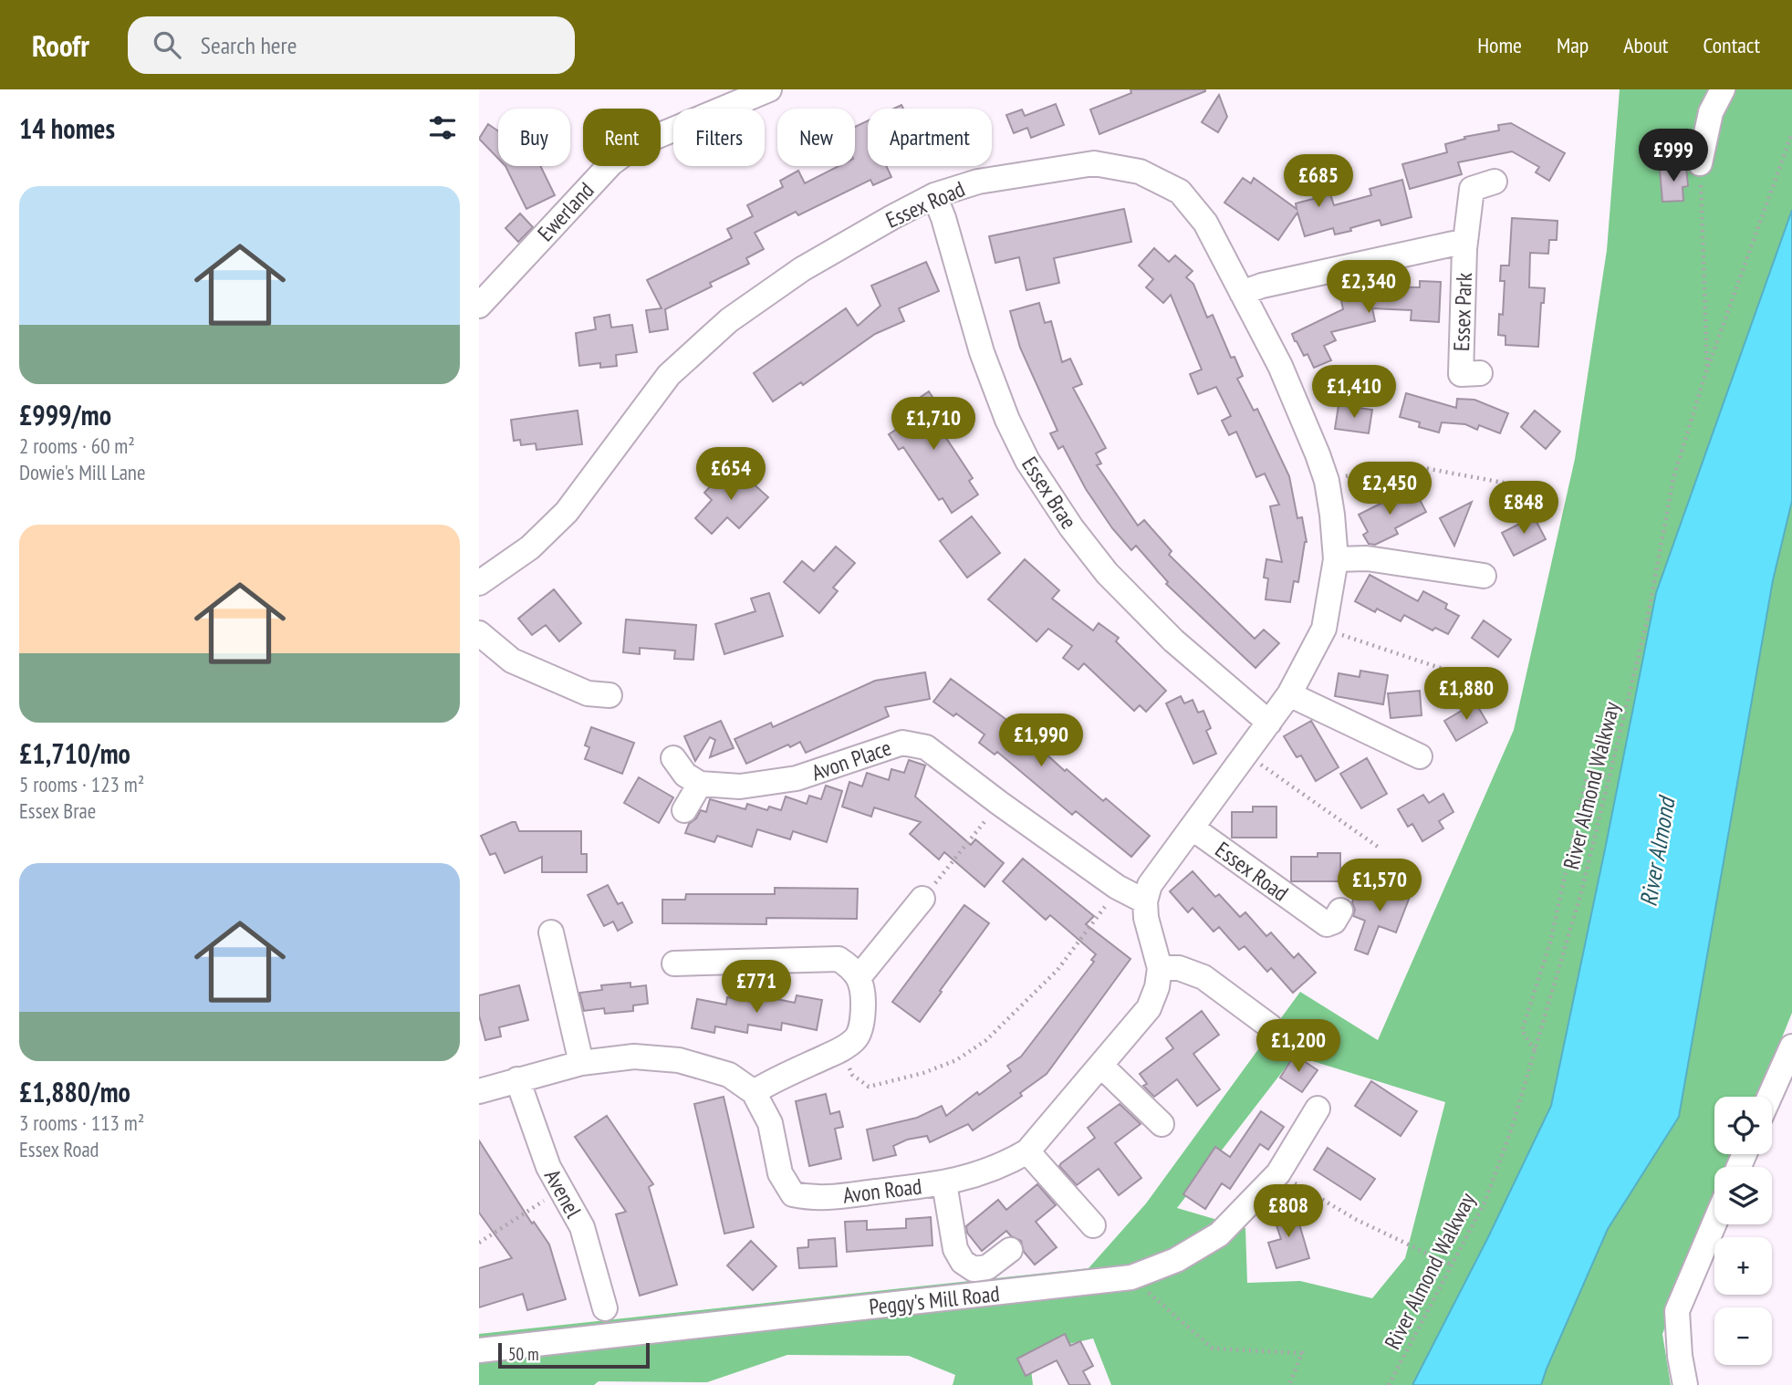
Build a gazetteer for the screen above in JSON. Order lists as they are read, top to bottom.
{
  "streets": {
    "street": [
      "Essex Road",
      "Ewerland",
      "Essex Park",
      "Essex Brae",
      "Avon Place",
      "Avon Road",
      "Avenel",
      "Peggy's Mill Road"
    ],
    "path": ["River Almond Walkway"]
  },
  "crossings": [
    ["Essex Road", "Essex Park"],
    ["Essex Road", "Essex Brae"],
    ["Essex Road", "Avon Place"],
    ["Essex Road", "Avon Road"],
    ["Avon Place", "Avon Road"],
    ["Avon Road", "Avenel"]
  ],
  "water": ["River Almond"],
  "scale_bar": "50 m",
  "page": {
    "header": "Roofr",
    "search": "Search here",
    "nav": [
      "Home",
      "Map",
      "About",
      "Contact"
    ],
    "heading": "14 homes",
    "chip": [
      "Buy",
      "Rent",
      "Filters",
      "New",
      "Apartment"
    ],
    "price": [
      "£999",
      "£685",
      "£2,340",
      "£1,410",
      "£1,710",
      "£654",
      "£2,450",
      "£848",
      "£1,880",
      "£1,990",
      "£1,570",
      "£771",
      "£1,200",
      "£808"
    ],
    "list": [
      {
        "name": "£999/mo",
        "note": "2 rooms · 60 m² · Dowie's Mill Lane"
      },
      {
        "name": "£1,710/mo",
        "note": "5 rooms · 123 m² · Essex Brae"
      },
      {
        "name": "£1,880/mo",
        "note": "3 rooms · 113 m² · Essex Road"
      }
    ],
    "map_buttons": ["+", "−"],
    "scale": "50 m"
  }
}
